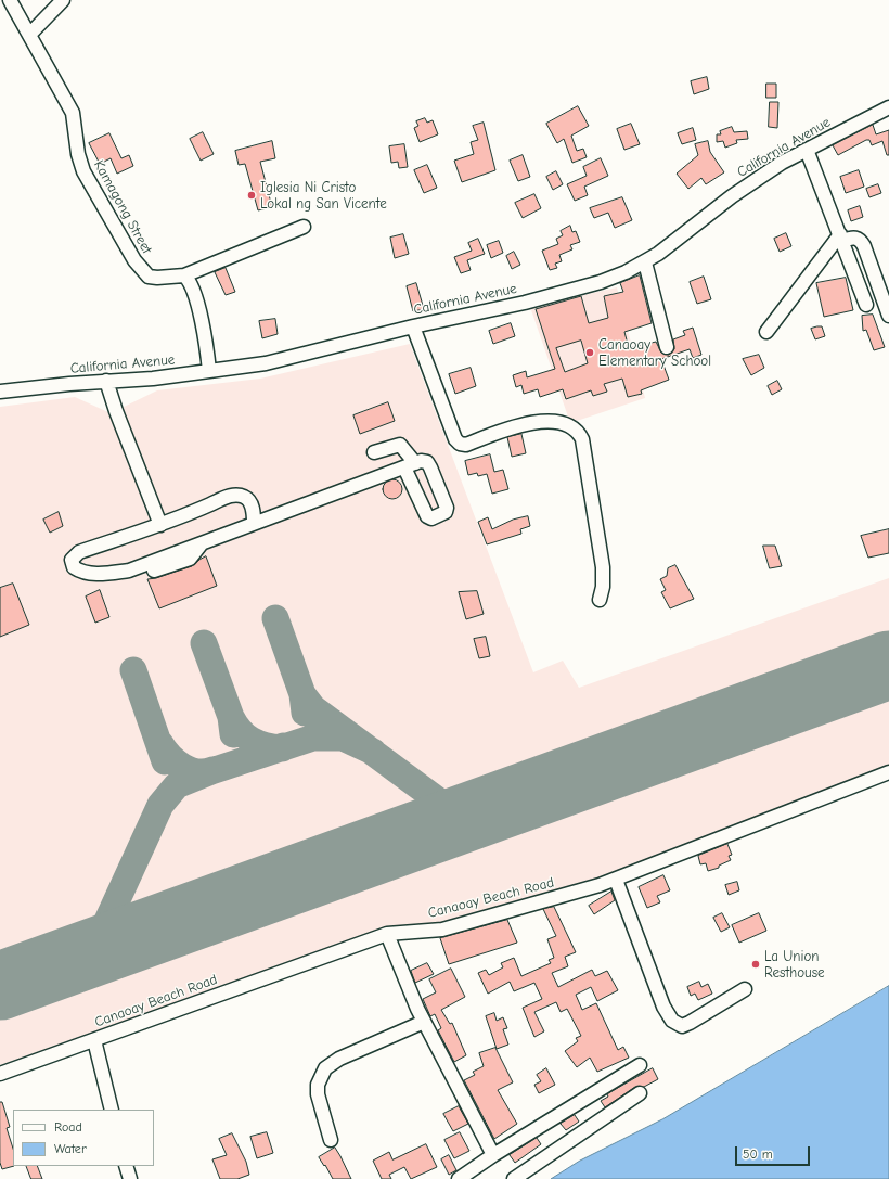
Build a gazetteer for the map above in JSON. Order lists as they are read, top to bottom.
{
  "streets": {
    "street": ["California Avenue", "Kamagong Street", "Canaoay Beach Road"]
  },
  "places": ["Iglesia Ni Cristo Lokal ng San Vicente", "Canaoay Elementary School", "La Union Resthouse"],
  "legend": ["Road", "Water"],
  "scale_bar": "50 m"
}
